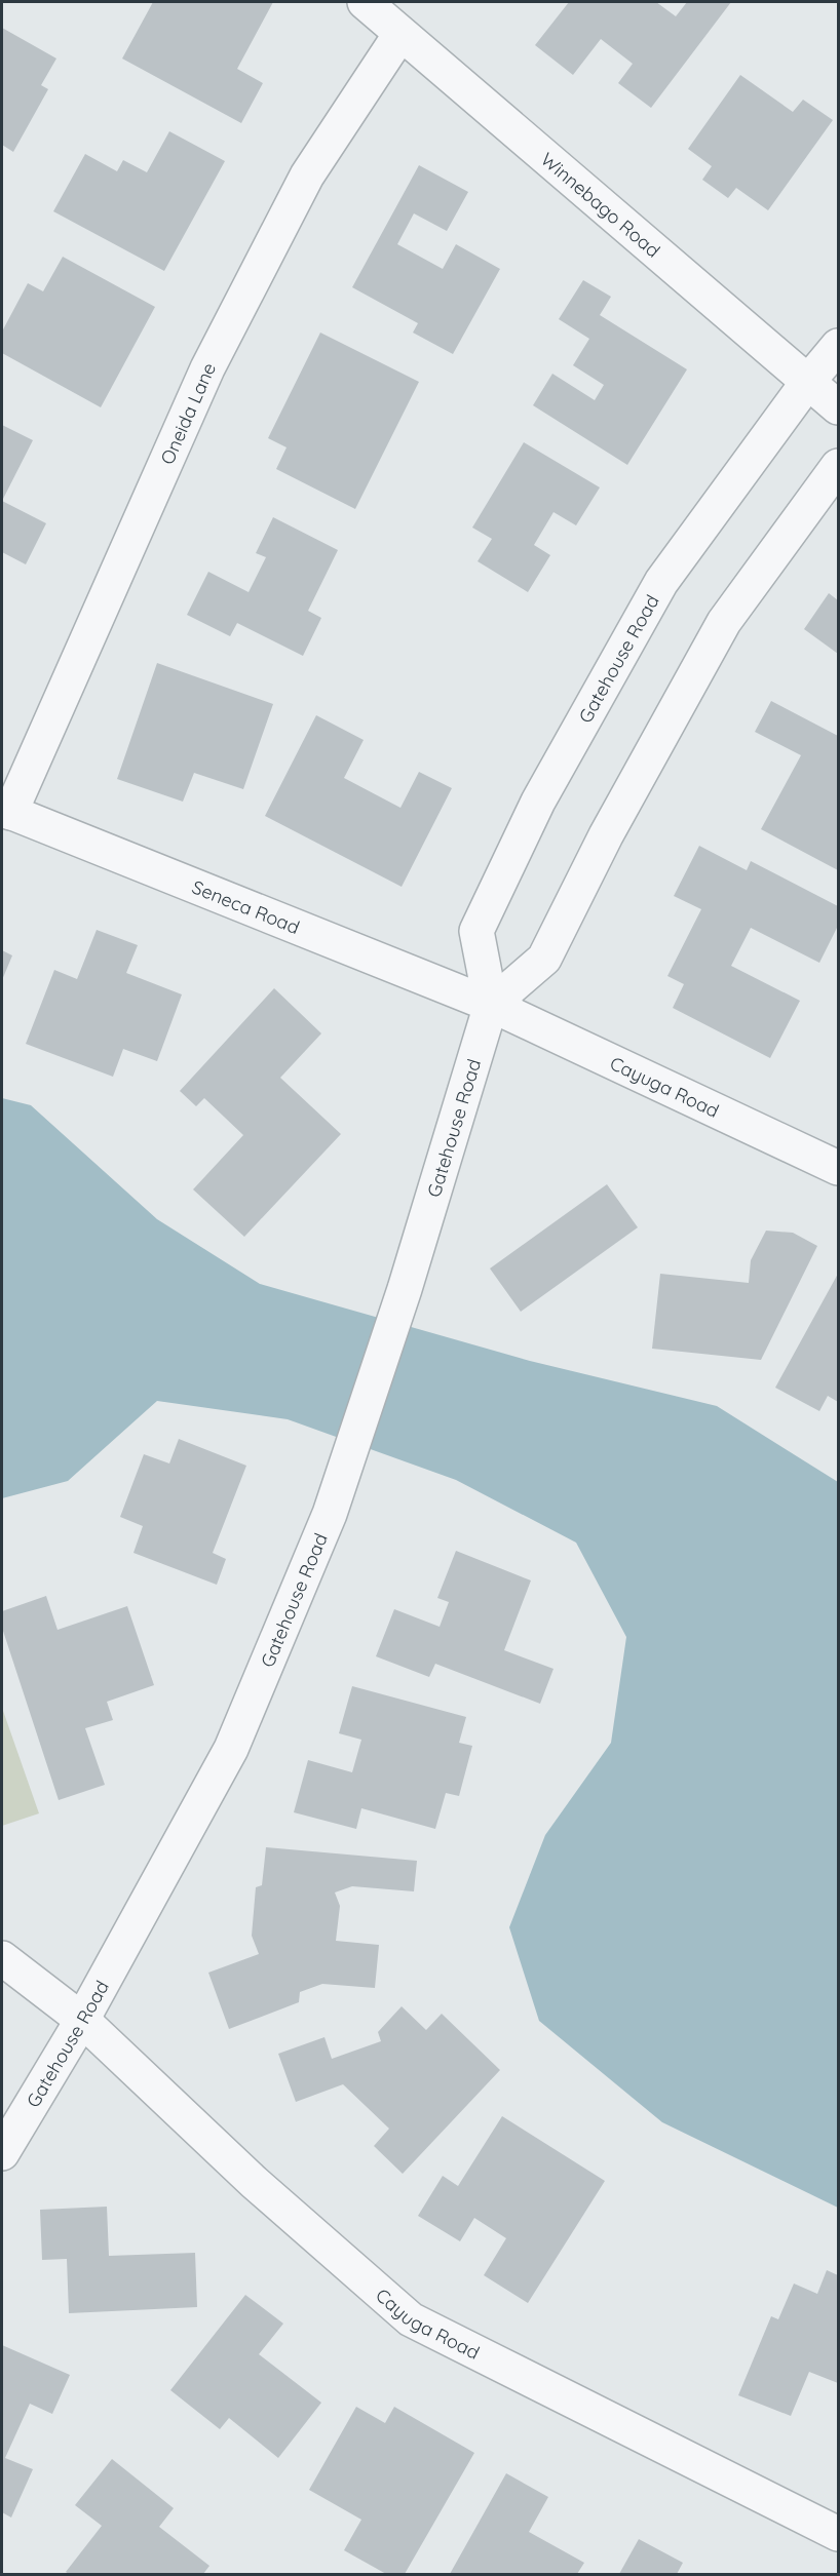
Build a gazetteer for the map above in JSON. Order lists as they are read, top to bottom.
{
  "streets": {
    "street": [
      "Winnebago Road",
      "Oneida Lane",
      "Gatehouse Road",
      "Seneca Road",
      "Cayuga Road"
    ]
  },
  "crossings": [
    ["Winnebago Road", "Oneida Lane"],
    ["Winnebago Road", "Gatehouse Road"],
    ["Oneida Lane", "Seneca Road"],
    ["Gatehouse Road", "Seneca Road"],
    ["Gatehouse Road", "Cayuga Road"],
    ["Seneca Road", "Cayuga Road"]
  ]
}
